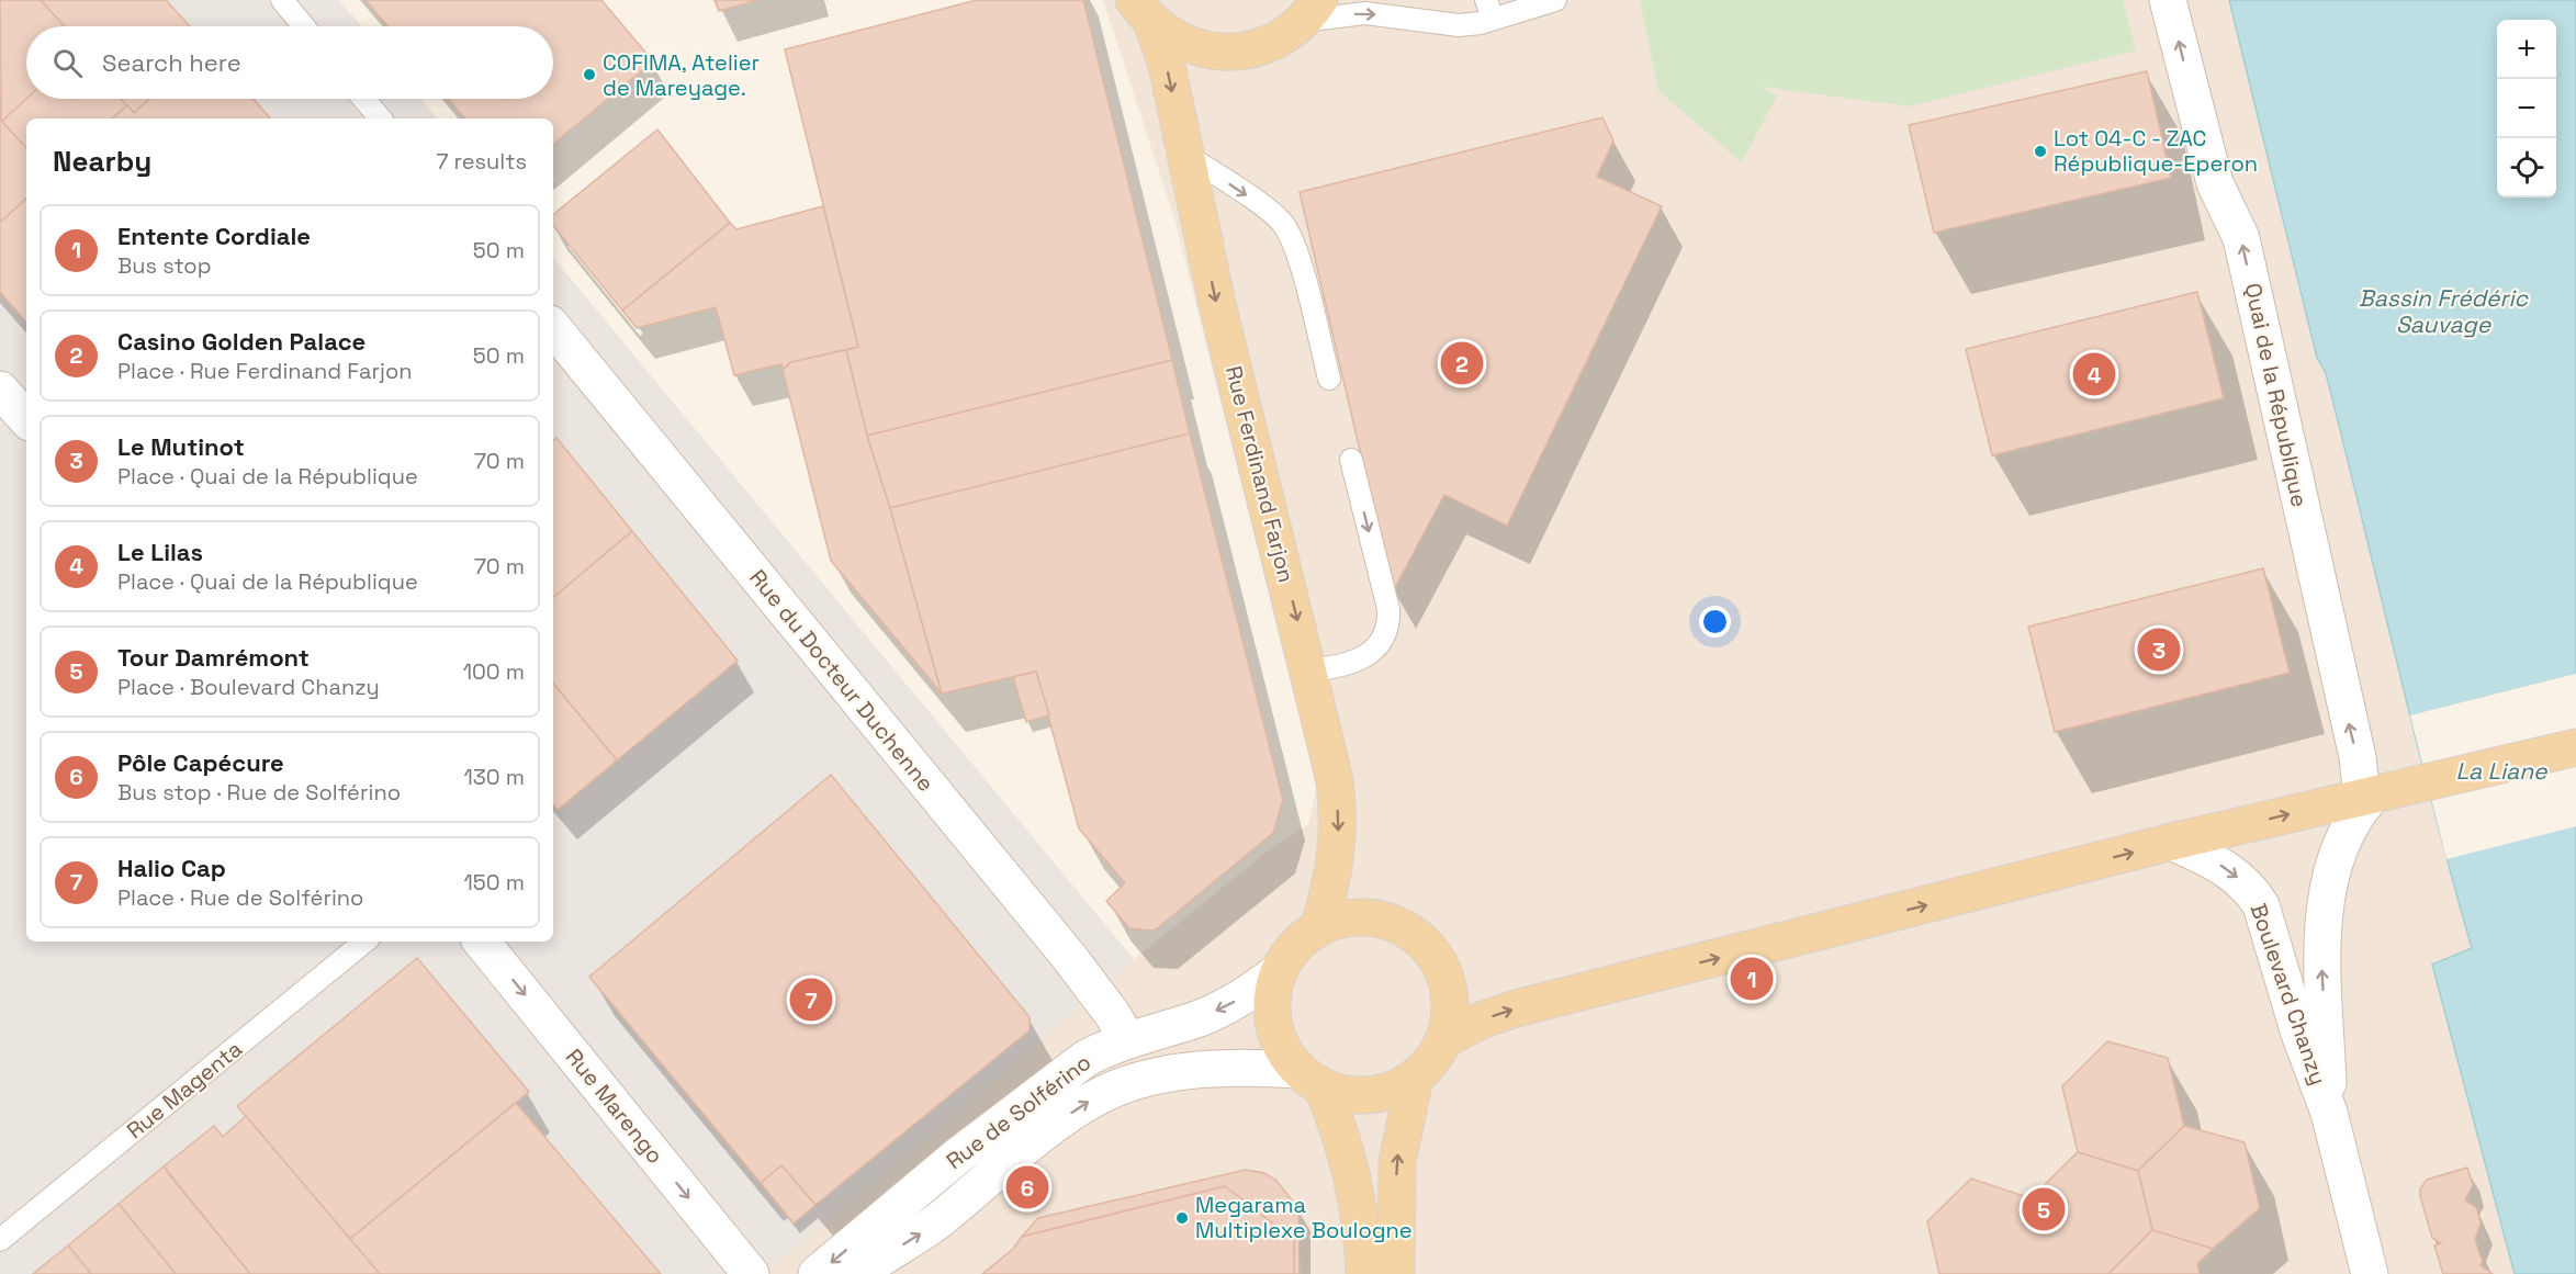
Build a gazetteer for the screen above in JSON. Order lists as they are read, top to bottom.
{
  "streets": {
    "main road": ["Rue Ferdinand Farjon"],
    "street": [
      "Quai de la République",
      "Rue du Docteur Duchenne",
      "Boulevard Chanzy",
      "Rue Marengo",
      "Rue de Solférino"
    ],
    "lane": ["Rue Magenta"]
  },
  "crossings": [
    ["Quai de la République", "Boulevard Chanzy"],
    ["Rue Ferdinand Farjon", "Rue de Solférino"],
    ["Rue du Docteur Duchenne", "Rue de Solférino"]
  ],
  "one_way": ["Quai de la République", "Rue Ferdinand Farjon", "Rue Marengo"],
  "water": ["Bassin Frédéric Sauvage", "La Liane"],
  "places": ["COFIMA, Atelier de Mareyage.", "Lot 04-C - ZAC République-Eperon", "Megarama Multiplexe Boulogne"],
  "page": {
    "map_buttons": ["+", "−"],
    "search": "Search here",
    "heading": ["Nearby", "7 results"],
    "list": [
      {
        "mark": "1",
        "name": "Entente Cordiale",
        "note": "Bus stop",
        "value": "50 m"
      },
      {
        "mark": "2",
        "name": "Casino Golden Palace",
        "note": "Place · Rue Ferdinand Farjon",
        "value": "50 m"
      },
      {
        "mark": "3",
        "name": "Le Mutinot",
        "note": "Place · Quai de la République",
        "value": "70 m"
      },
      {
        "mark": "4",
        "name": "Le Lilas",
        "note": "Place · Quai de la République",
        "value": "70 m"
      },
      {
        "mark": "5",
        "name": "Tour Damrémont",
        "note": "Place · Boulevard Chanzy",
        "value": "100 m"
      },
      {
        "mark": "6",
        "name": "Pôle Capécure",
        "note": "Bus stop · Rue de Solférino",
        "value": "130 m"
      },
      {
        "mark": "7",
        "name": "Halio Cap",
        "note": "Place · Rue de Solférino",
        "value": "150 m"
      }
    ],
    "pins": [
      "2",
      "4",
      "3",
      "1",
      "7",
      "6",
      "5"
    ]
  }
}
